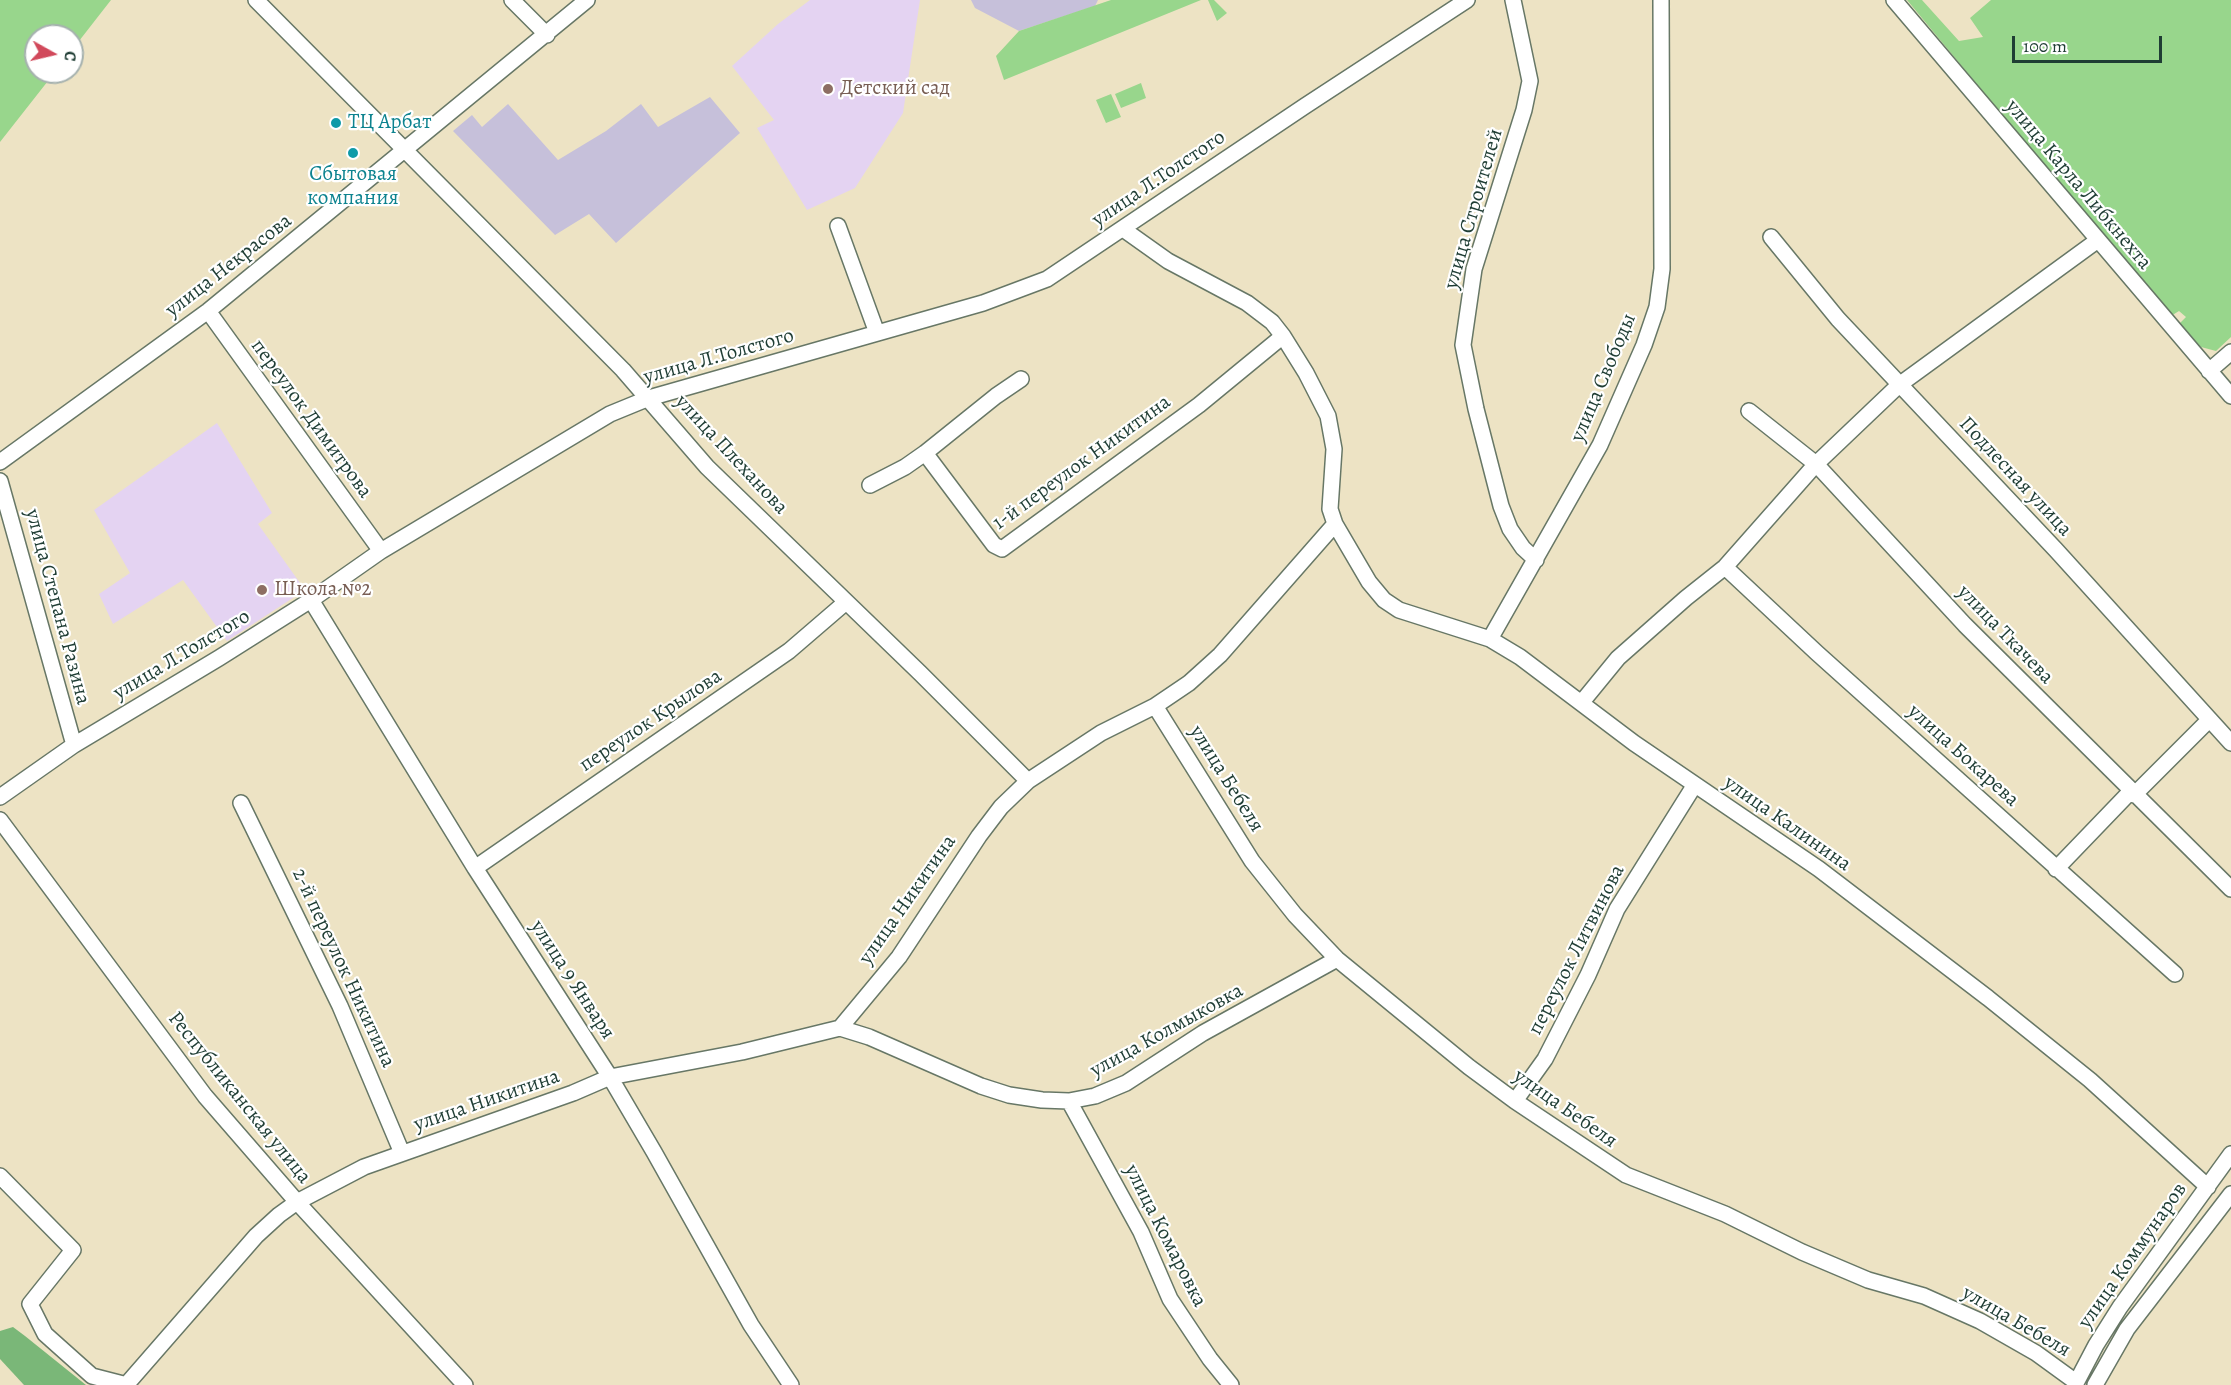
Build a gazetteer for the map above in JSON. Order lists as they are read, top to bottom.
{
  "streets": {
    "street": [
      "улица Л.Толстого",
      "улица Карла Либкнехта",
      "улица Строителей",
      "улица Некрасова",
      "улица Свободы",
      "переулок Димитрова",
      "улица Плеханова",
      "1-й переулок Никитина",
      "Подлесная улица",
      "улица Степана Разина",
      "улица Ткачева",
      "переулок Крылова",
      "улица Бокарева",
      "улица Бебеля",
      "улица Калинина",
      "улица Никитина",
      "переулок Литвинова",
      "2-й переулок Никитина",
      "улица 9 Января",
      "улица Колмыковка",
      "Республиканская улица",
      "улица Комаровка",
      "улица Коммунаров"
    ]
  },
  "crossings": [
    ["улица Л.Толстого", "переулок Димитрова"],
    ["улица Л.Толстого", "улица Плеханова"],
    ["улица Л.Толстого", "улица Степана Разина"],
    ["улица Л.Толстого", "улица 9 Января"],
    ["улица Строителей", "улица Свободы"],
    ["улица Некрасова", "переулок Димитрова"],
    ["улица Некрасова", "улица Плеханова"],
    ["улица Свободы", "улица Калинина"],
    ["улица Плеханова", "переулок Крылова"],
    ["улица Плеханова", "улица Никитина"],
    ["переулок Крылова", "улица 9 Января"],
    ["улица Бебеля", "улица Никитина"],
    ["улица Бебеля", "переулок Литвинова"],
    ["улица Бебеля", "улица Колмыковка"],
    ["улица Бебеля", "улица Коммунаров"],
    ["улица Калинина", "улица Никитина"],
    ["улица Калинина", "переулок Литвинова"],
    ["улица Калинина", "улица Коммунаров"],
    ["улица Никитина", "2-й переулок Никитина"],
    ["улица Никитина", "улица 9 Января"],
    ["улица Никитина", "улица Колмыковка"],
    ["улица Никитина", "Республиканская улица"],
    ["улица Колмыковка", "улица Комаровка"]
  ],
  "places": [
    "Детский сад",
    "ТЦ Арбат",
    "Сбытовая компания",
    "Школа №2"
  ],
  "scale_bar": "100 m",
  "north": "right"
}
